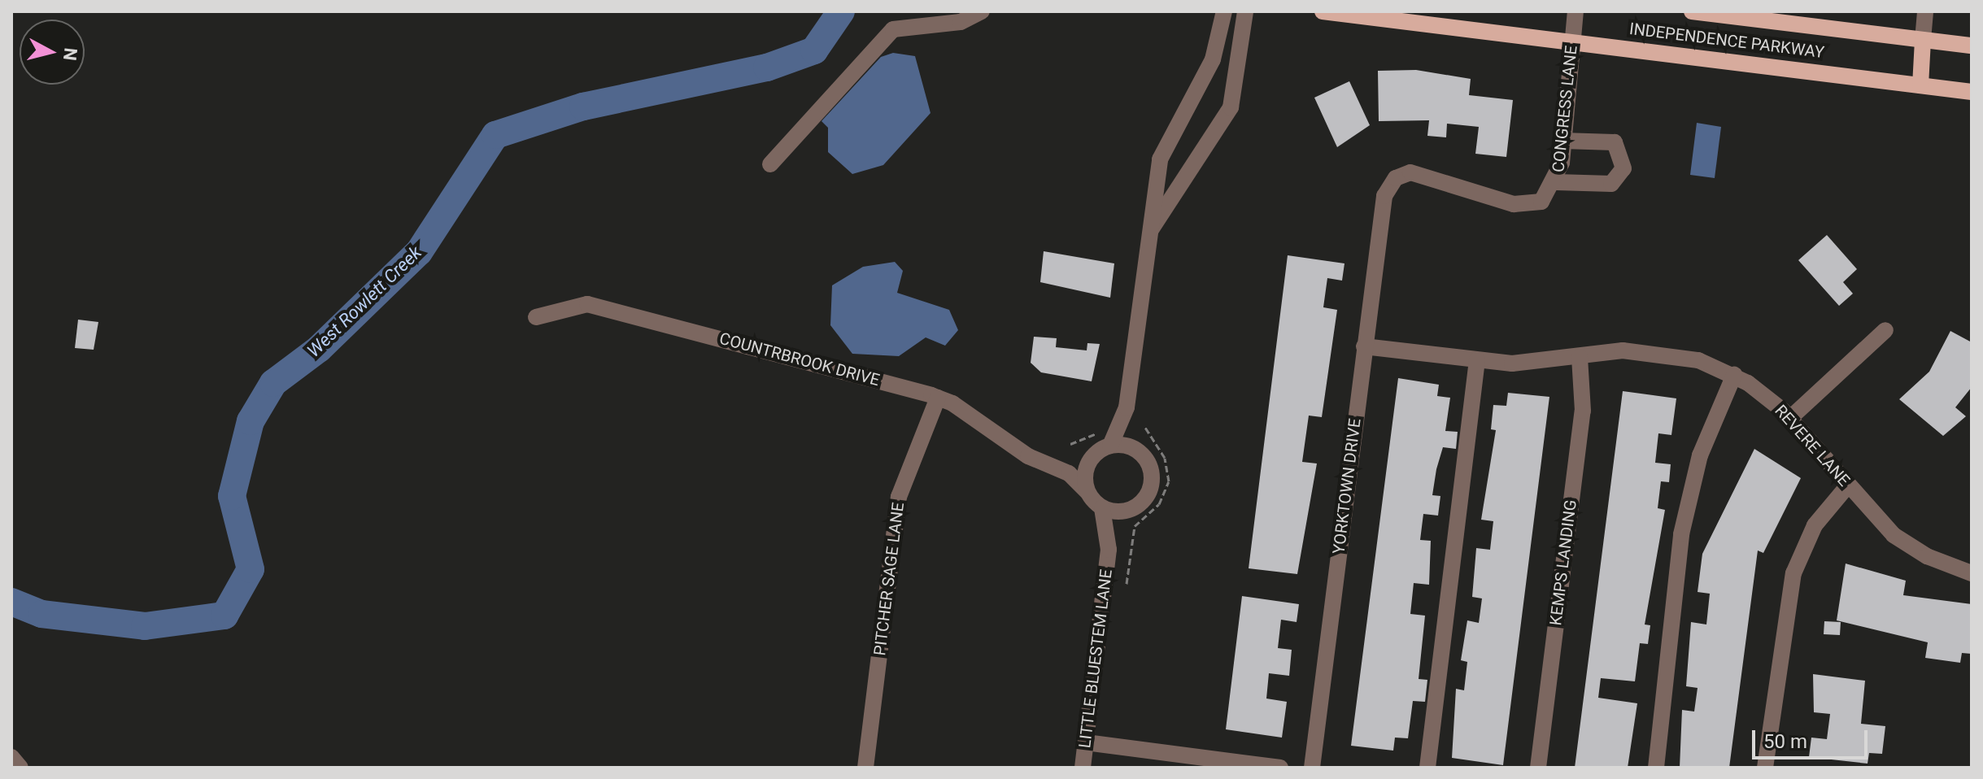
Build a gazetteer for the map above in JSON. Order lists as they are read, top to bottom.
{
  "streets": {
    "main road": ["INDEPENDENCE PARKWAY"],
    "street": [
      "CONGRESS LANE",
      "COUNTRBROOK DRIVE",
      "REVERE LANE",
      "YORKTOWN DRIVE",
      "KEMPS LANDING",
      "PITCHER SAGE LANE",
      "LITTLE BLUESTEM LANE"
    ]
  },
  "crossings": [
    ["INDEPENDENCE PARKWAY", "CONGRESS LANE"],
    ["CONGRESS LANE", "YORKTOWN DRIVE"],
    ["COUNTRBROOK DRIVE", "PITCHER SAGE LANE"],
    ["COUNTRBROOK DRIVE", "LITTLE BLUESTEM LANE"],
    ["REVERE LANE", "YORKTOWN DRIVE"],
    ["REVERE LANE", "KEMPS LANDING"]
  ],
  "water": ["West Rowlett Creek"],
  "scale_bar": "50 m",
  "north": "right"
}
